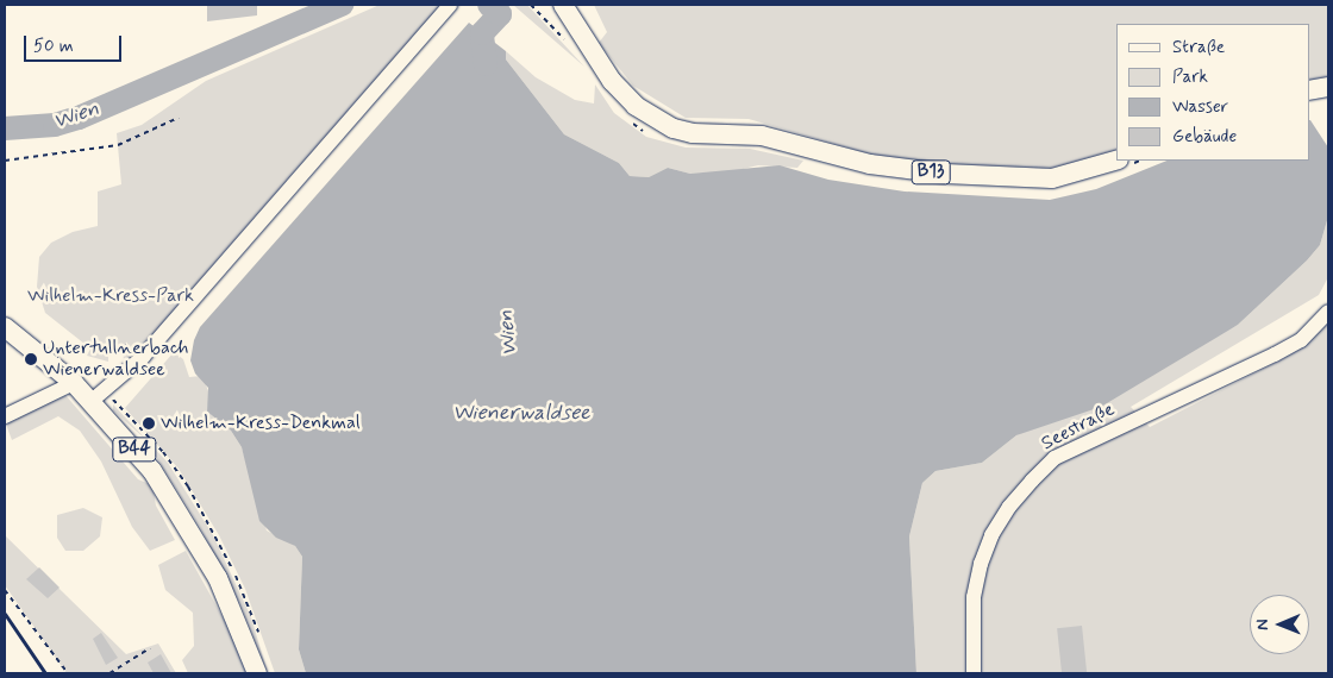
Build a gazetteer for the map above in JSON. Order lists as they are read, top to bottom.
{
  "streets": {
    "main road": ["B13", "B44"],
    "street": ["Seestraße"]
  },
  "water": ["Wien", "Wienerwaldsee"],
  "parks": ["Wilhelm-Kress-Park"],
  "places": ["Untertullnerbach Wienerwaldsee", "Wilhelm-Kress-Denkmal"],
  "legend": [
    "Straße",
    "Park",
    "Wasser",
    "Gebäude"
  ],
  "scale_bar": "50 m",
  "north": "left"
}
